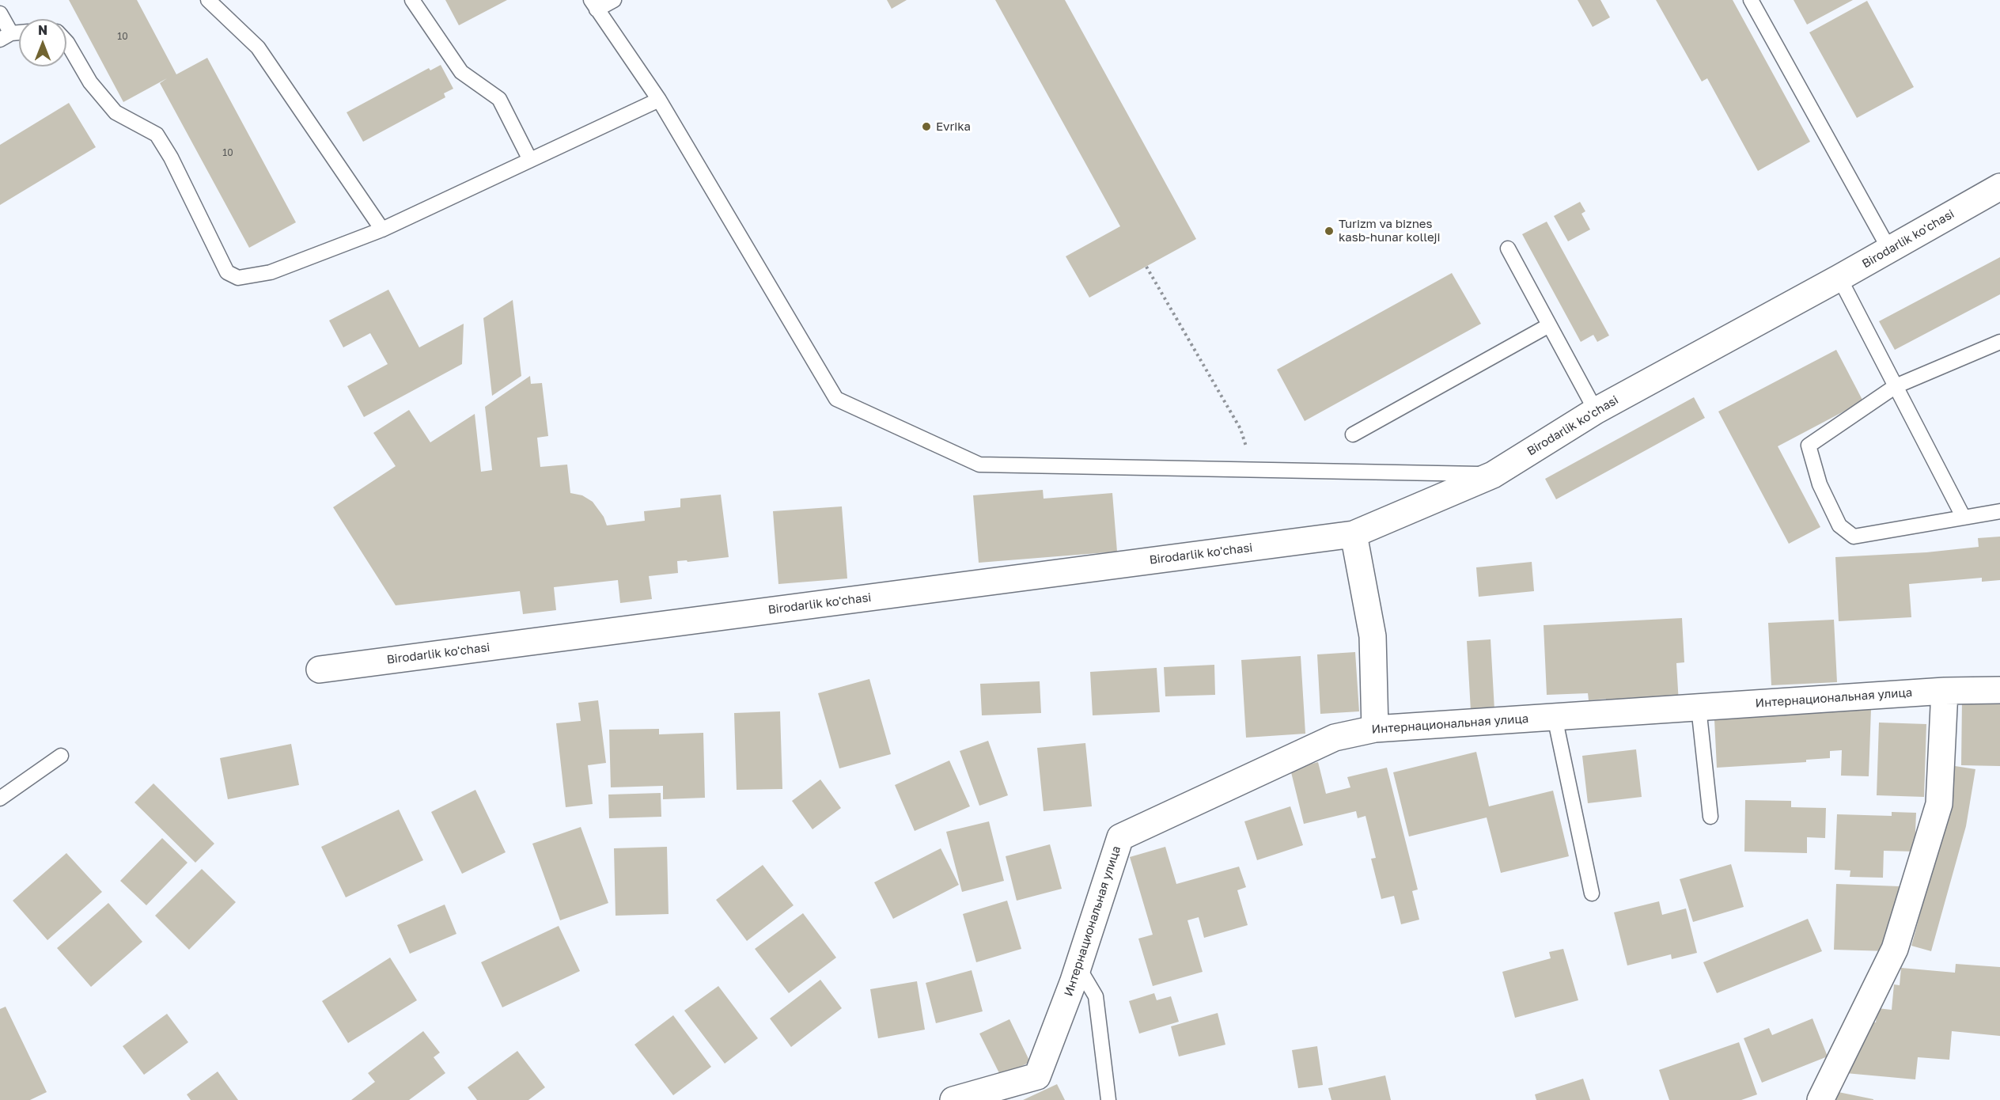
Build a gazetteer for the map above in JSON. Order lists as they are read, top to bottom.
{
  "streets": {
    "street": ["Birodarlik ko'chasi", "Интернациональная улица"]
  },
  "places": ["Evrika", "Turizm va biznes kasb-hunar kolleji"],
  "house_numbers": ["10", "10"],
  "north": "top"
}
